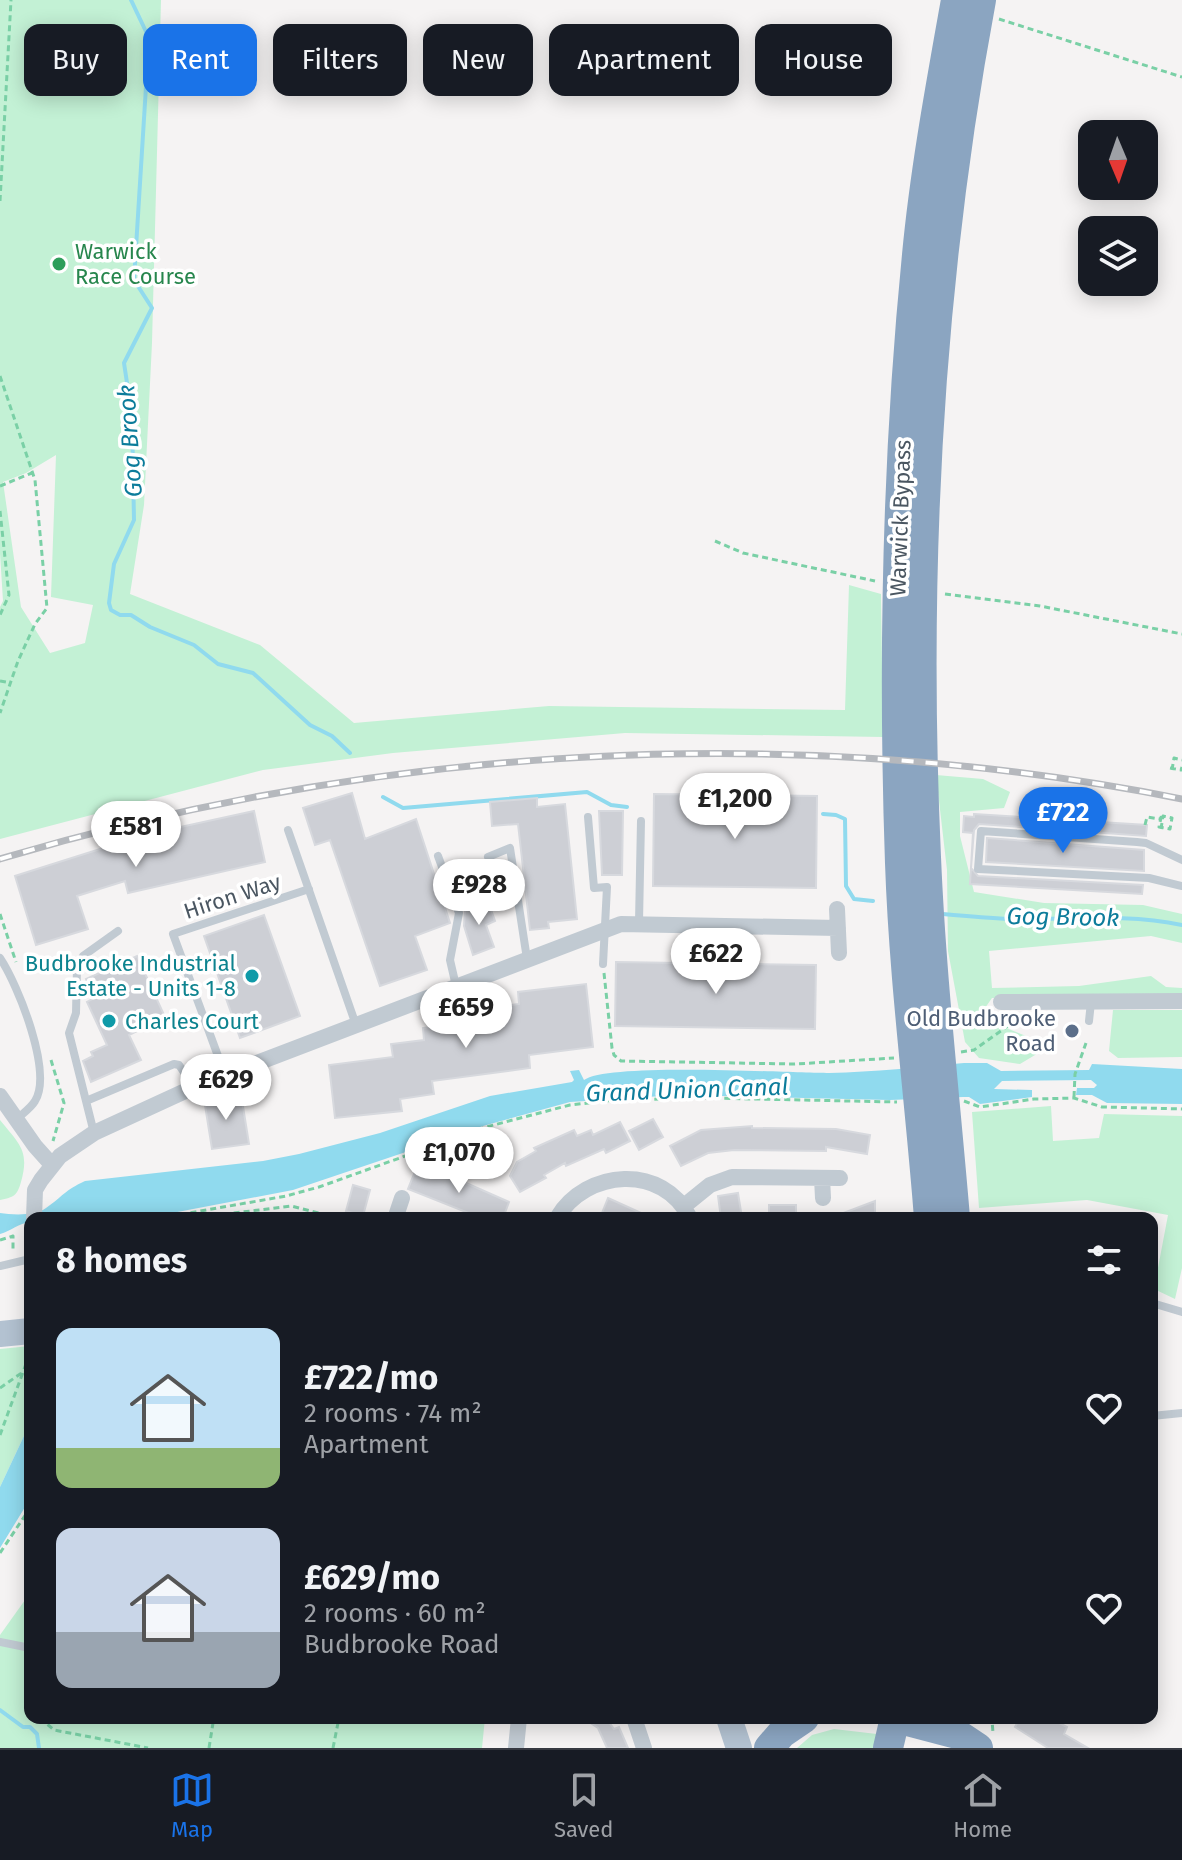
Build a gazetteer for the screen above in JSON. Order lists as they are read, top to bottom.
{
  "streets": {
    "highway": ["Warwick Bypass"],
    "lane": ["Hiron Way"]
  },
  "water": ["Gog Brook", "Grand Union Canal"],
  "places": [
    "Warwick Race Course",
    "Budbrooke Industrial Estate - Units 1-8",
    "Charles Court",
    "Old Budbrooke Road"
  ],
  "north": "bottom",
  "page": {
    "chip": [
      "Buy",
      "Rent",
      "Filters",
      "New",
      "Apartment",
      "House"
    ],
    "price": [
      "£1,200",
      "£722",
      "£581",
      "£928",
      "£622",
      "£659",
      "£629",
      "£1,070"
    ],
    "heading": "8 homes",
    "list": [
      {
        "name": "£722/mo",
        "note": "2 rooms · 74 m² · Apartment"
      },
      {
        "name": "£629/mo",
        "note": "2 rooms · 60 m² · Budbrooke Road"
      }
    ],
    "tabs": ["Map", "Saved", "Home"]
  }
}
